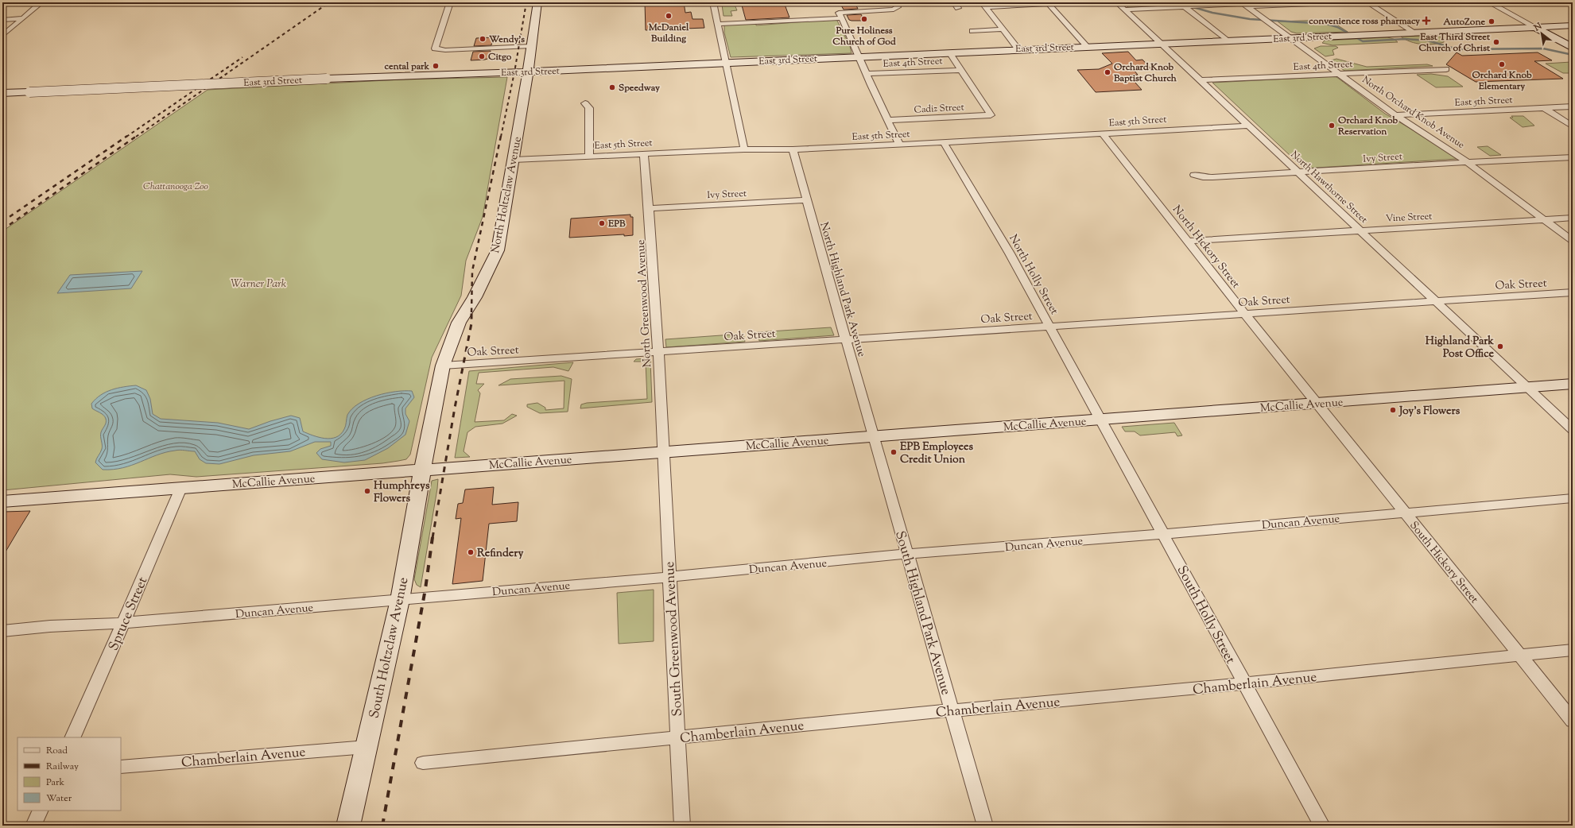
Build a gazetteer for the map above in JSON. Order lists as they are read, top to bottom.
{
  "streets": {
    "main road": [
      "East 3rd Street",
      "North Holtzclaw Avenue",
      "McCallie Avenue",
      "South Holtzclaw Avenue"
    ],
    "street": [
      "East 4th Street",
      "East 5th Street",
      "Cadiz Street",
      "North Orchard Knob Avenue",
      "Ivy Street",
      "North Hawthorne Street",
      "Vine Street",
      "North Hickory Street",
      "North Holly Street",
      "Oak Street",
      "North Highland Park Avenue",
      "North Greenwood Avenue",
      "Duncan Avenue",
      "South Hickory Street",
      "South Highland Park Avenue",
      "Spruce Street",
      "South Holly Street",
      "South Greenwood Avenue",
      "Chamberlain Avenue"
    ]
  },
  "crossings": [
    ["East 3rd Street", "North Orchard Knob Avenue"],
    ["East 3rd Street", "North Hawthorne Street"],
    ["East 3rd Street", "North Holtzclaw Avenue"],
    ["East 4th Street", "Cadiz Street"],
    ["East 4th Street", "North Orchard Knob Avenue"],
    ["East 4th Street", "North Hawthorne Street"],
    ["East 5th Street", "North Orchard Knob Avenue"],
    ["East 5th Street", "North Hawthorne Street"],
    ["East 5th Street", "North Holtzclaw Avenue"],
    ["East 5th Street", "North Hickory Street"],
    ["East 5th Street", "North Holly Street"],
    ["East 5th Street", "North Highland Park Avenue"],
    ["East 5th Street", "North Greenwood Avenue"],
    ["North Orchard Knob Avenue", "Ivy Street"],
    ["North Orchard Knob Avenue", "Vine Street"],
    ["Ivy Street", "North Hawthorne Street"],
    ["Ivy Street", "North Highland Park Avenue"],
    ["Ivy Street", "North Greenwood Avenue"],
    ["North Hawthorne Street", "Vine Street"],
    ["North Hawthorne Street", "Oak Street"],
    ["North Hawthorne Street", "McCallie Avenue"],
    ["North Holtzclaw Avenue", "Oak Street"],
    ["North Holtzclaw Avenue", "McCallie Avenue"],
    ["North Holtzclaw Avenue", "South Holtzclaw Avenue"],
    ["Vine Street", "North Hickory Street"],
    ["North Hickory Street", "Oak Street"],
    ["North Hickory Street", "McCallie Avenue"],
    ["North Hickory Street", "South Hickory Street"],
    ["North Holly Street", "Oak Street"],
    ["North Holly Street", "McCallie Avenue"],
    ["North Holly Street", "South Holly Street"],
    ["Oak Street", "North Highland Park Avenue"],
    ["Oak Street", "North Greenwood Avenue"],
    ["North Highland Park Avenue", "McCallie Avenue"],
    ["North Highland Park Avenue", "South Highland Park Avenue"],
    ["North Greenwood Avenue", "McCallie Avenue"],
    ["North Greenwood Avenue", "South Greenwood Avenue"],
    ["McCallie Avenue", "South Hickory Street"],
    ["McCallie Avenue", "South Highland Park Avenue"],
    ["McCallie Avenue", "Spruce Street"],
    ["McCallie Avenue", "South Holly Street"],
    ["McCallie Avenue", "South Greenwood Avenue"],
    ["McCallie Avenue", "South Holtzclaw Avenue"],
    ["Duncan Avenue", "South Hickory Street"],
    ["Duncan Avenue", "South Highland Park Avenue"],
    ["Duncan Avenue", "Spruce Street"],
    ["Duncan Avenue", "South Holly Street"],
    ["Duncan Avenue", "South Greenwood Avenue"],
    ["Duncan Avenue", "South Holtzclaw Avenue"],
    ["South Hickory Street", "Chamberlain Avenue"],
    ["South Highland Park Avenue", "Chamberlain Avenue"],
    ["South Holly Street", "Chamberlain Avenue"],
    ["South Greenwood Avenue", "Chamberlain Avenue"],
    ["South Holtzclaw Avenue", "Chamberlain Avenue"]
  ],
  "parks": ["Chattanooga Zoo", "Warner Park"],
  "places": {
    "other": [
      "McDaniel Building",
      "Pure Holiness Church of God",
      "AutoZone",
      "Wendy's",
      "East Third Street Church of Christ",
      "Citgo",
      "Orchard Knob Elementary",
      "cental park",
      "Orchard Knob Baptist Church",
      "Speedway",
      "Orchard Knob Reservation",
      "EPB",
      "Highland Park Post Office",
      "Joy's Flowers",
      "EPB Employees Credit Union",
      "Humphreys Flowers",
      "Refindery"
    ],
    "health": ["convenience ross pharmacy"]
  },
  "legend": [
    "Road",
    "Railway",
    "Park",
    "Water"
  ],
  "north": "top left"
}
